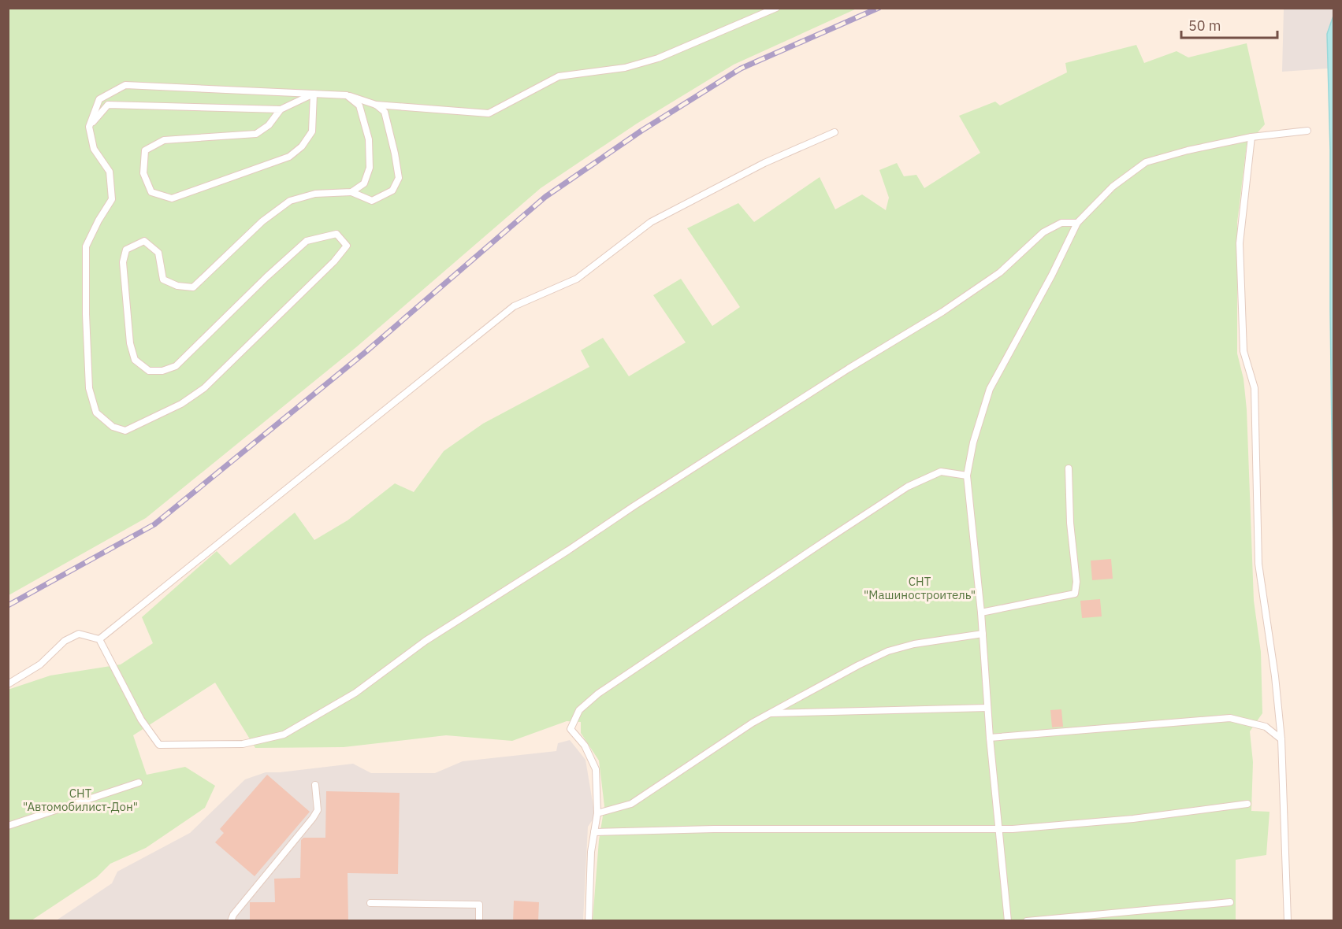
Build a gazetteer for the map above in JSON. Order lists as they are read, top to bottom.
{
  "parks": ["СНТ \"Машиностроитель\"", "СНТ \"Автомобилист-Дон\""],
  "scale_bar": "50 m"
}
